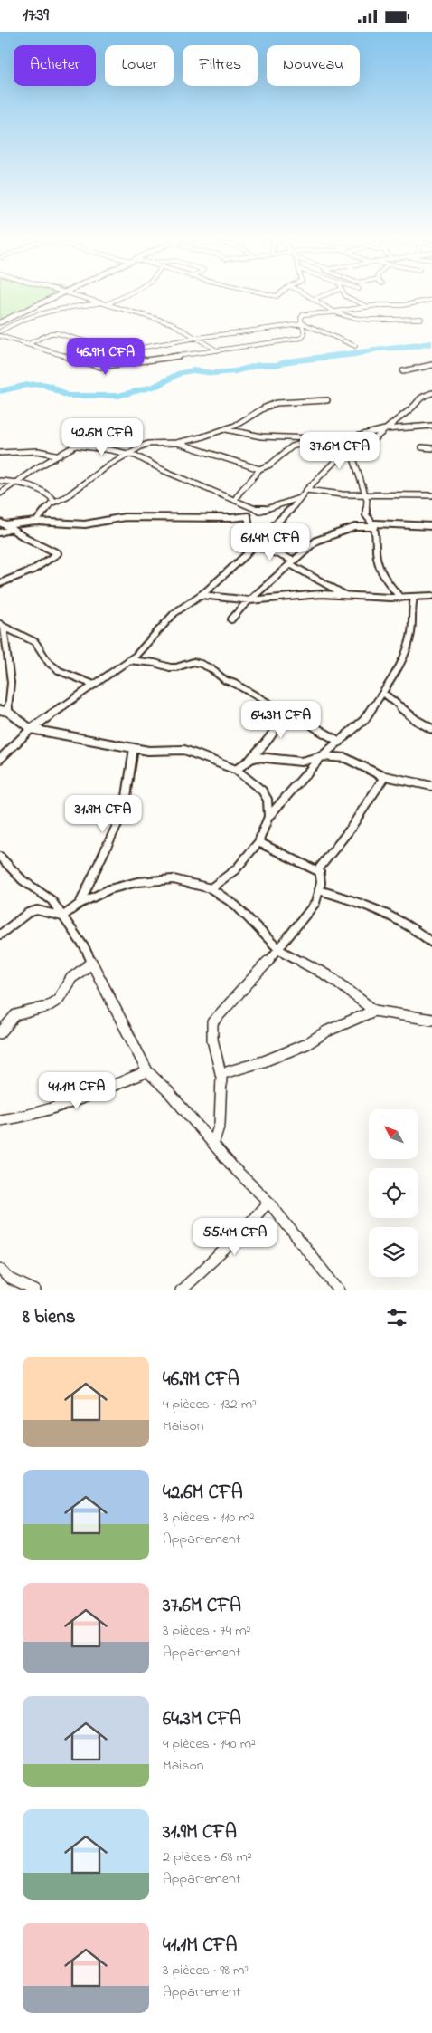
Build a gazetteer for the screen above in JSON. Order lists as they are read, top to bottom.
{
  "north": "top left",
  "page": {
    "status": "17:39",
    "chip": [
      "Acheter",
      "Louer",
      "Filtres",
      "Nouveau"
    ],
    "price": [
      "46.9M CFA",
      "42.6M CFA",
      "37.6M CFA",
      "61.4M CFA",
      "64.3M CFA",
      "31.9M CFA",
      "41.1M CFA",
      "55.4M CFA"
    ],
    "heading": "8 biens",
    "list": [
      {
        "name": "46.9M CFA",
        "note": "4 pièces · 132 m² · Maison"
      },
      {
        "name": "42.6M CFA",
        "note": "3 pièces · 110 m² · Appartement"
      },
      {
        "name": "37.6M CFA",
        "note": "3 pièces · 74 m² · Appartement"
      },
      {
        "name": "64.3M CFA",
        "note": "4 pièces · 140 m² · Maison"
      },
      {
        "name": "31.9M CFA",
        "note": "2 pièces · 68 m² · Appartement"
      },
      {
        "name": "41.1M CFA",
        "note": "3 pièces · 98 m² · Appartement"
      }
    ]
  }
}
